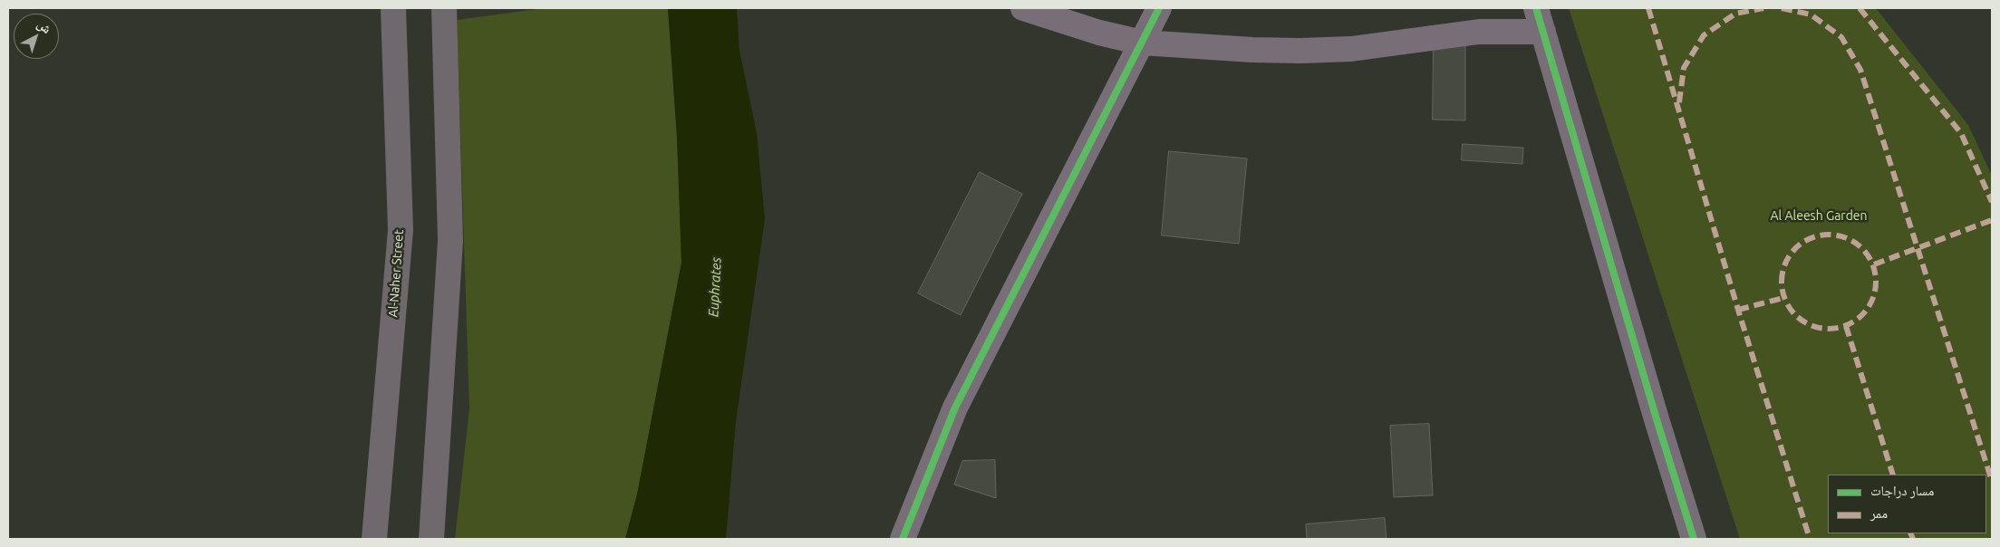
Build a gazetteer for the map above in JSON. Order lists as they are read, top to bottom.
{
  "streets": {
    "main road": ["Al-Naher Street"]
  },
  "water": ["Euphrates"],
  "parks": ["Al Aleesh Garden"],
  "legend": ["مسار دراجات", "ممر"],
  "north": "top right"
}
